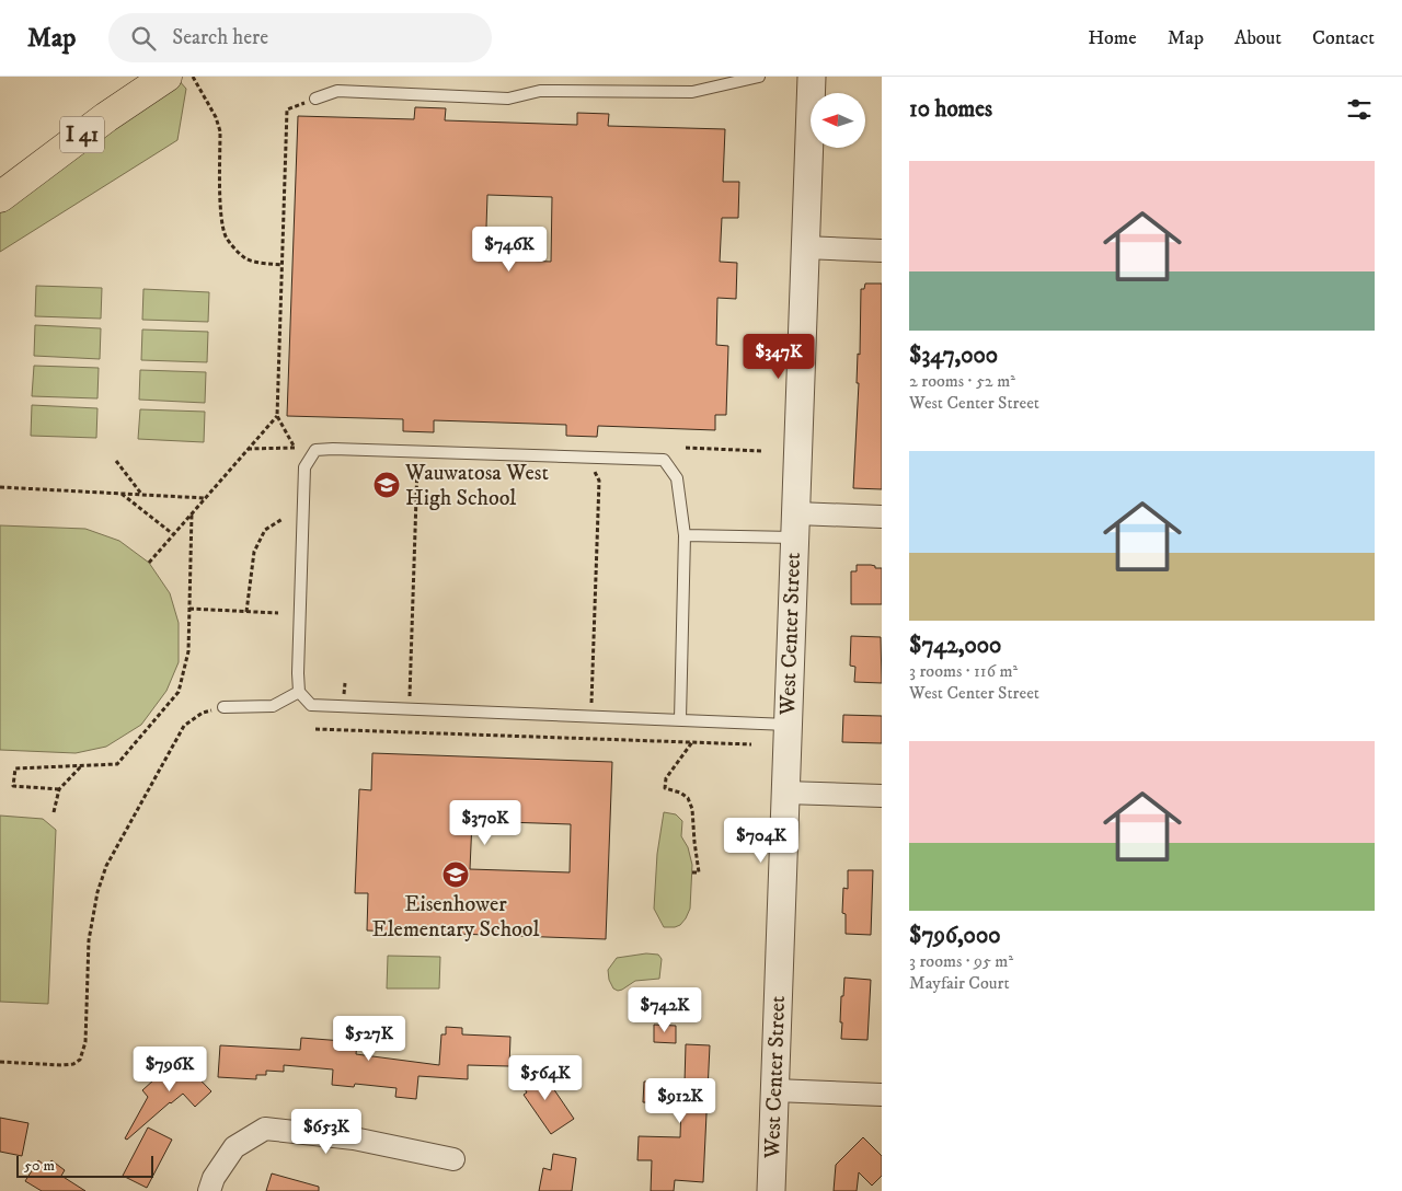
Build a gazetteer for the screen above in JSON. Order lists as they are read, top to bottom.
{
  "streets": {
    "highway": ["I 41"],
    "street": ["West Center Street"]
  },
  "places": {
    "school or university": ["Wauwatosa West High School", "Eisenhower Elementary School"]
  },
  "scale_bar": "50 m",
  "north": "left",
  "page": {
    "header": "Map",
    "search": "Search here",
    "nav": [
      "Home",
      "Map",
      "About",
      "Contact"
    ],
    "heading": "10 homes",
    "list": [
      {
        "name": "$347,000",
        "note": "2 rooms · 52 m² · West Center Street"
      },
      {
        "name": "$742,000",
        "note": "3 rooms · 116 m² · West Center Street"
      },
      {
        "name": "$796,000",
        "note": "3 rooms · 95 m² · Mayfair Court"
      }
    ],
    "price": [
      "$746K",
      "$347K",
      "$370K",
      "$704K",
      "$742K",
      "$527K",
      "$796K",
      "$564K",
      "$912K",
      "$653K"
    ],
    "scale": "50 m"
  }
}
